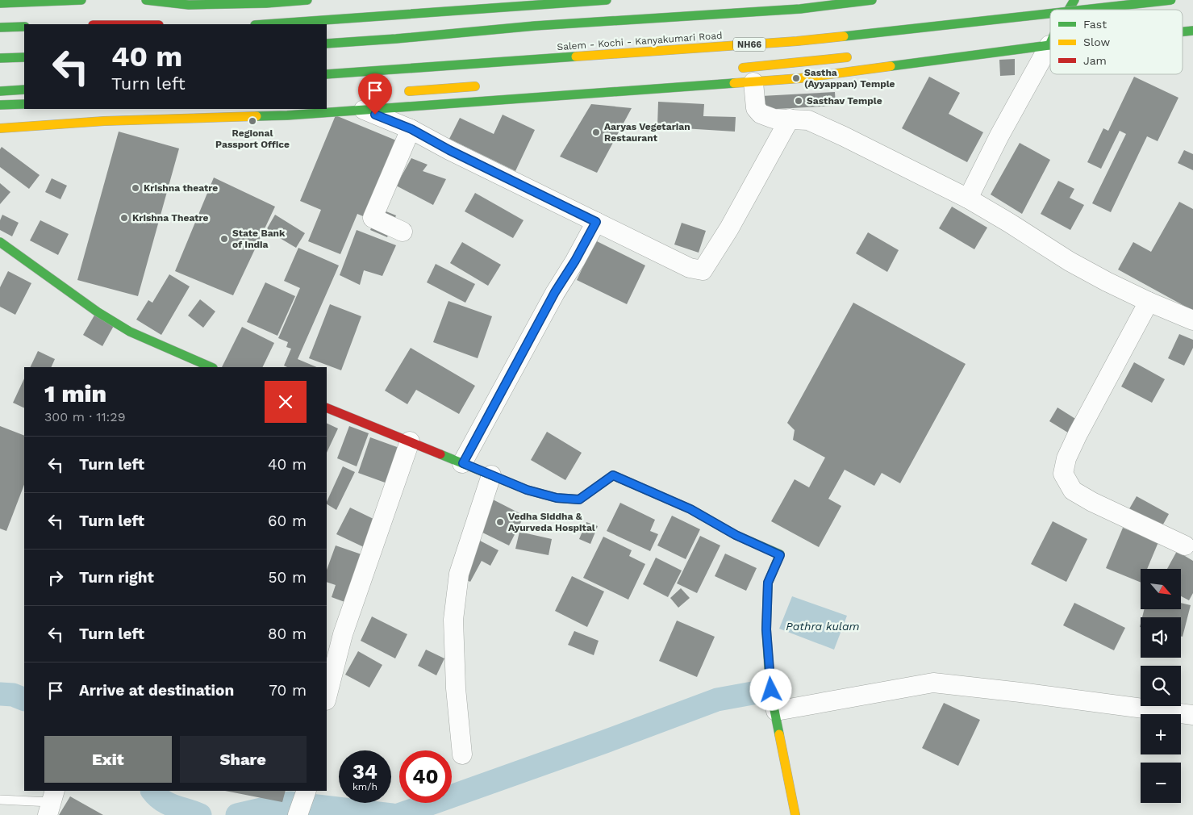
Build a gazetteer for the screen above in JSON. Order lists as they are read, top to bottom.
{
  "streets": {
    "main road": ["Salem - Kochi - Kanyakumari Road", "NH66"]
  },
  "water": ["Pathra kulam"],
  "places": [
    "Sastha (Ayyappan) Temple",
    "Sasthav Temple",
    "Regional Passport Office",
    "Aaryas Vegetarian Restaurant",
    "Krishna theatre",
    "Krishna Theatre",
    "State Bank of India",
    "Vedha Siddha & Ayurveda Hospital"
  ],
  "legend": ["Fast", "Slow", "Jam"],
  "north": "bottom right",
  "page": {
    "turn": ["40 m", "Turn left"],
    "heading": ["1 min", "300 m · 11:29"],
    "list": [
      {
        "name": "Turn left",
        "value": "40 m"
      },
      {
        "name": "Turn left",
        "value": "60 m"
      },
      {
        "name": "Turn right",
        "value": "50 m"
      },
      {
        "name": "Turn left",
        "value": "80 m"
      },
      {
        "name": "Arrive at destination",
        "value": "70 m"
      }
    ],
    "map_buttons": ["+", "−"],
    "buttons": ["Exit", "Share"],
    "speed": "34 km/h",
    "limit": "40"
  }
}
